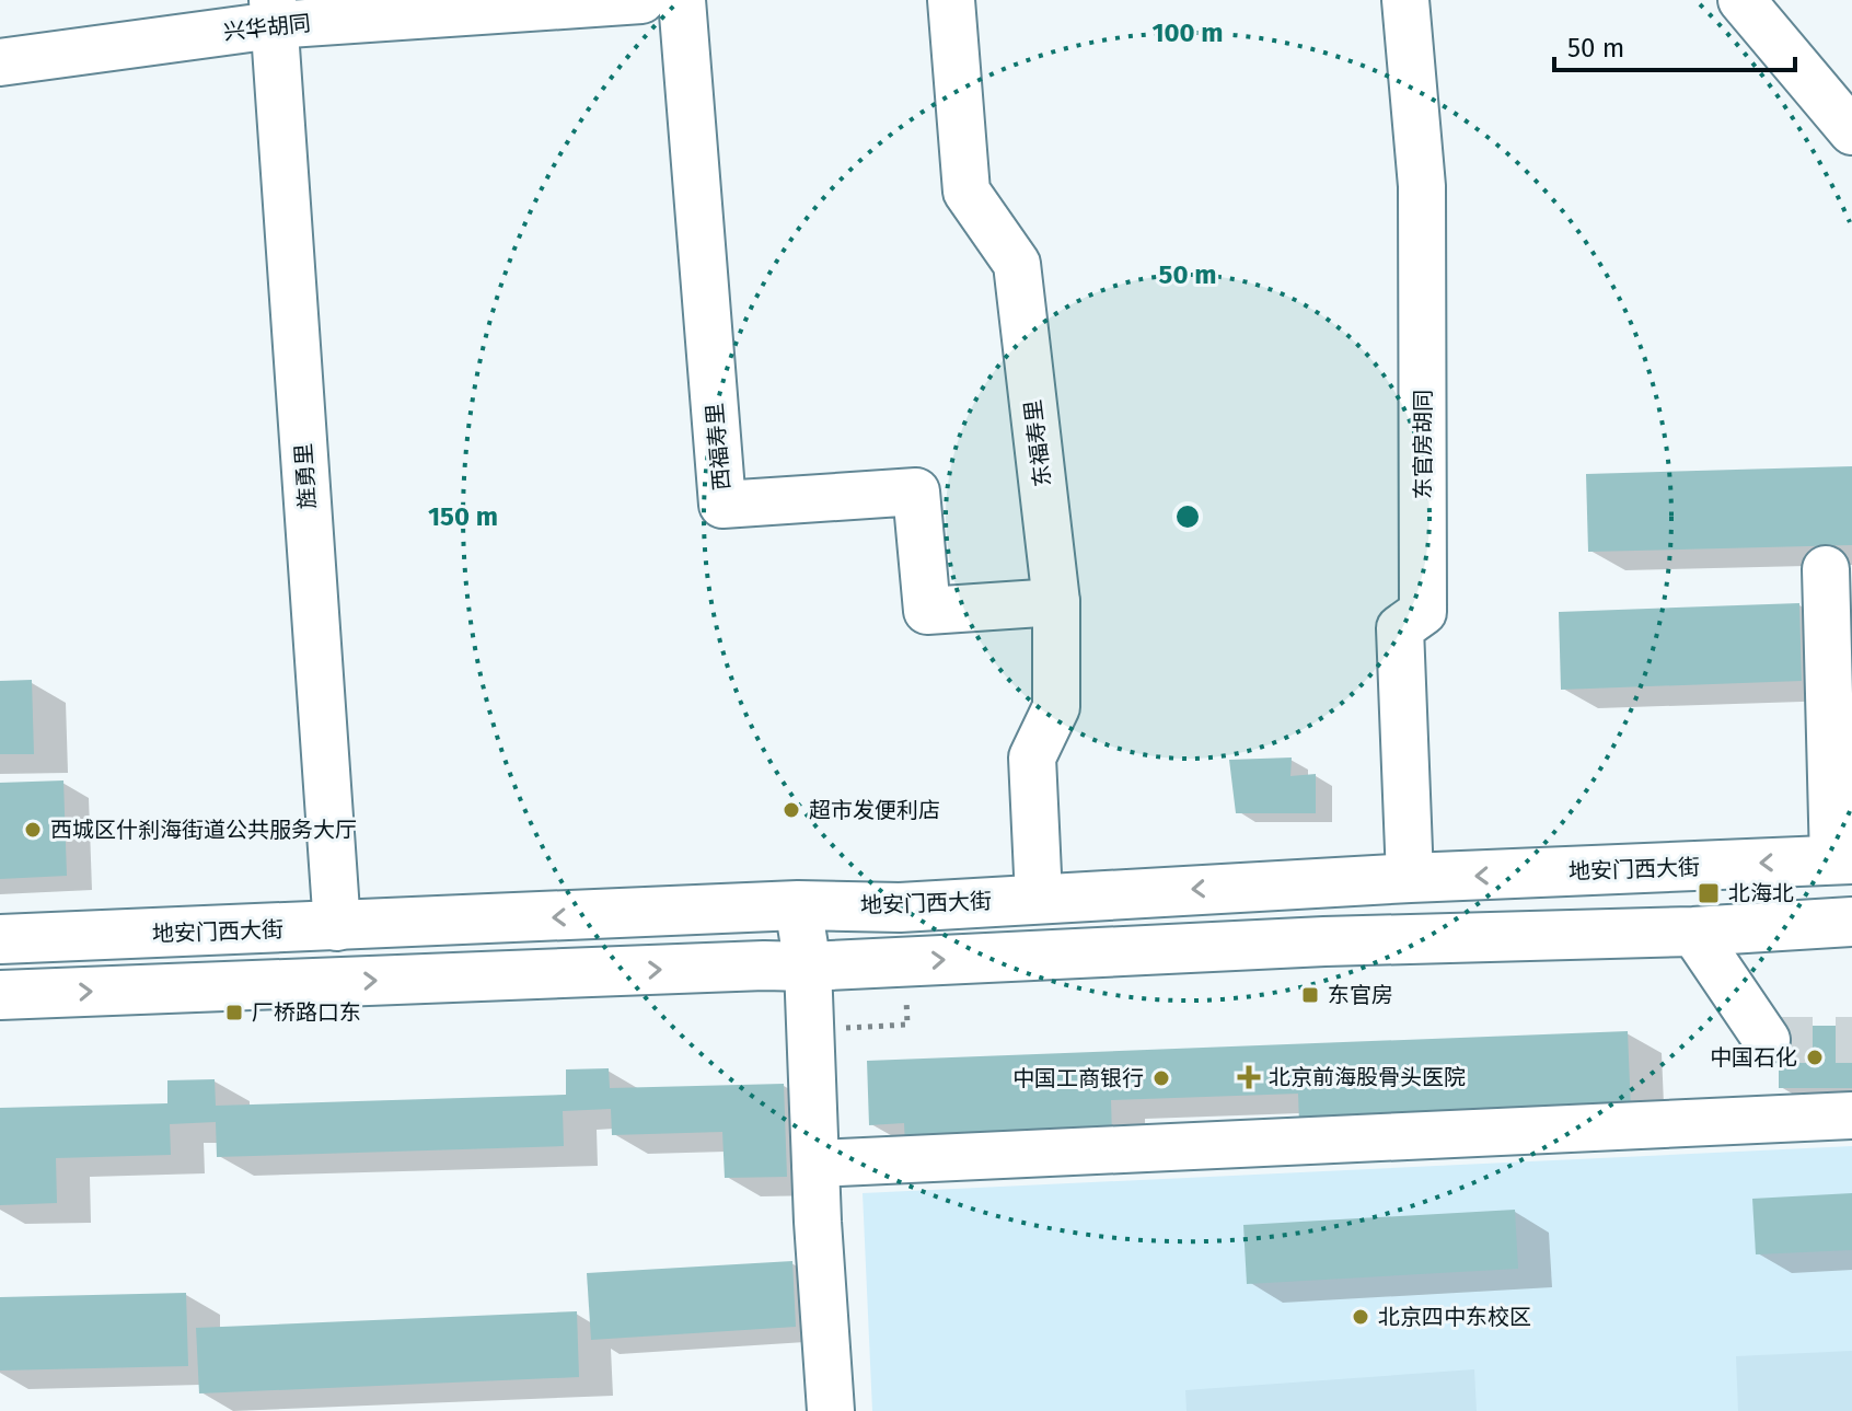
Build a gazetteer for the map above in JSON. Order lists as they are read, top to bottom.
{
  "streets": {
    "main road": ["地安门西大街"],
    "street": [
      "兴华胡同",
      "东福寿里",
      "东官房胡同",
      "西福寿里",
      "旌勇里"
    ]
  },
  "crossings": [
    ["兴华胡同", "旌勇里"],
    ["东福寿里", "西福寿里"],
    ["东福寿里", "地安门西大街"],
    ["东官房胡同", "地安门西大街"],
    ["旌勇里", "地安门西大街"]
  ],
  "places": {
    "other": [
      "超市发便利店",
      "西城区什刹海街道公共服务大厅",
      "中国石化",
      "中国工商银行",
      "北京四中东校区"
    ],
    "transit": ["北海北", "东官房", "厂桥路口东"],
    "health": ["北京前海股骨头医院"]
  },
  "scale_bar": "50 m",
  "rings": ["100 m", "50 m", "150 m"]
}
